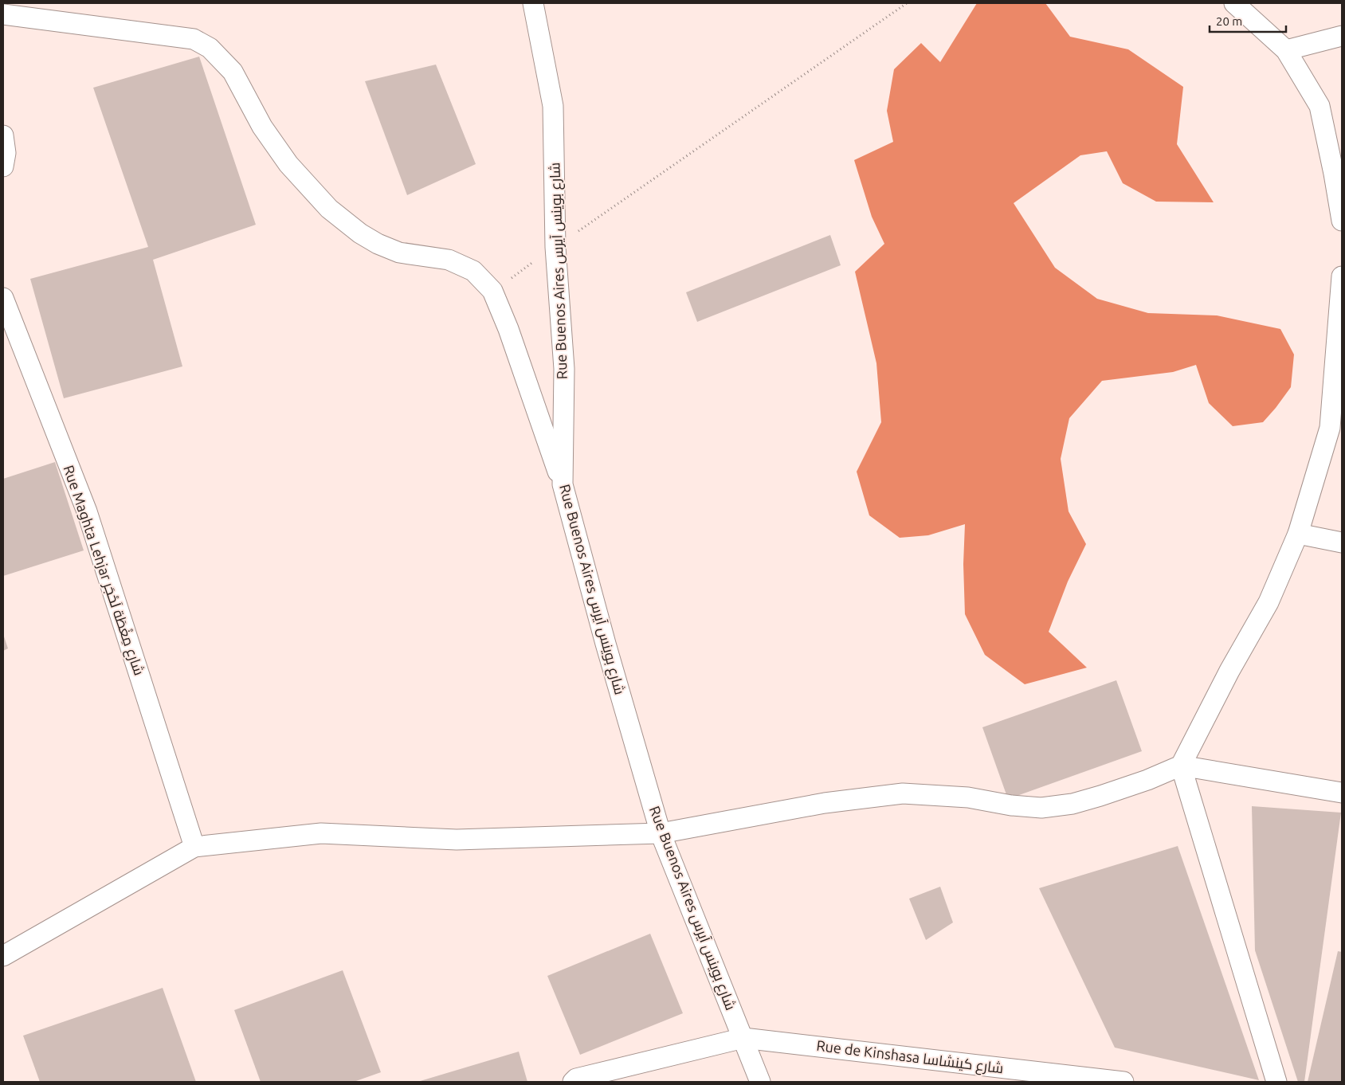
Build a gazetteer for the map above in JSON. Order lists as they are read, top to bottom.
{
  "streets": {
    "street": ["Rue Buenos Aires شارع بوينس آيرس", "Rue Maghta Lehjar شارع مِغْطَة لَحْجَر", "Rue de Kinshasa شارع كينشاسا"]
  },
  "crossings": [
    ["Rue Buenos Aires شارع بوينس آيرس", "Rue de Kinshasa شارع كينشاسا"]
  ],
  "scale_bar": "20 m"
}
